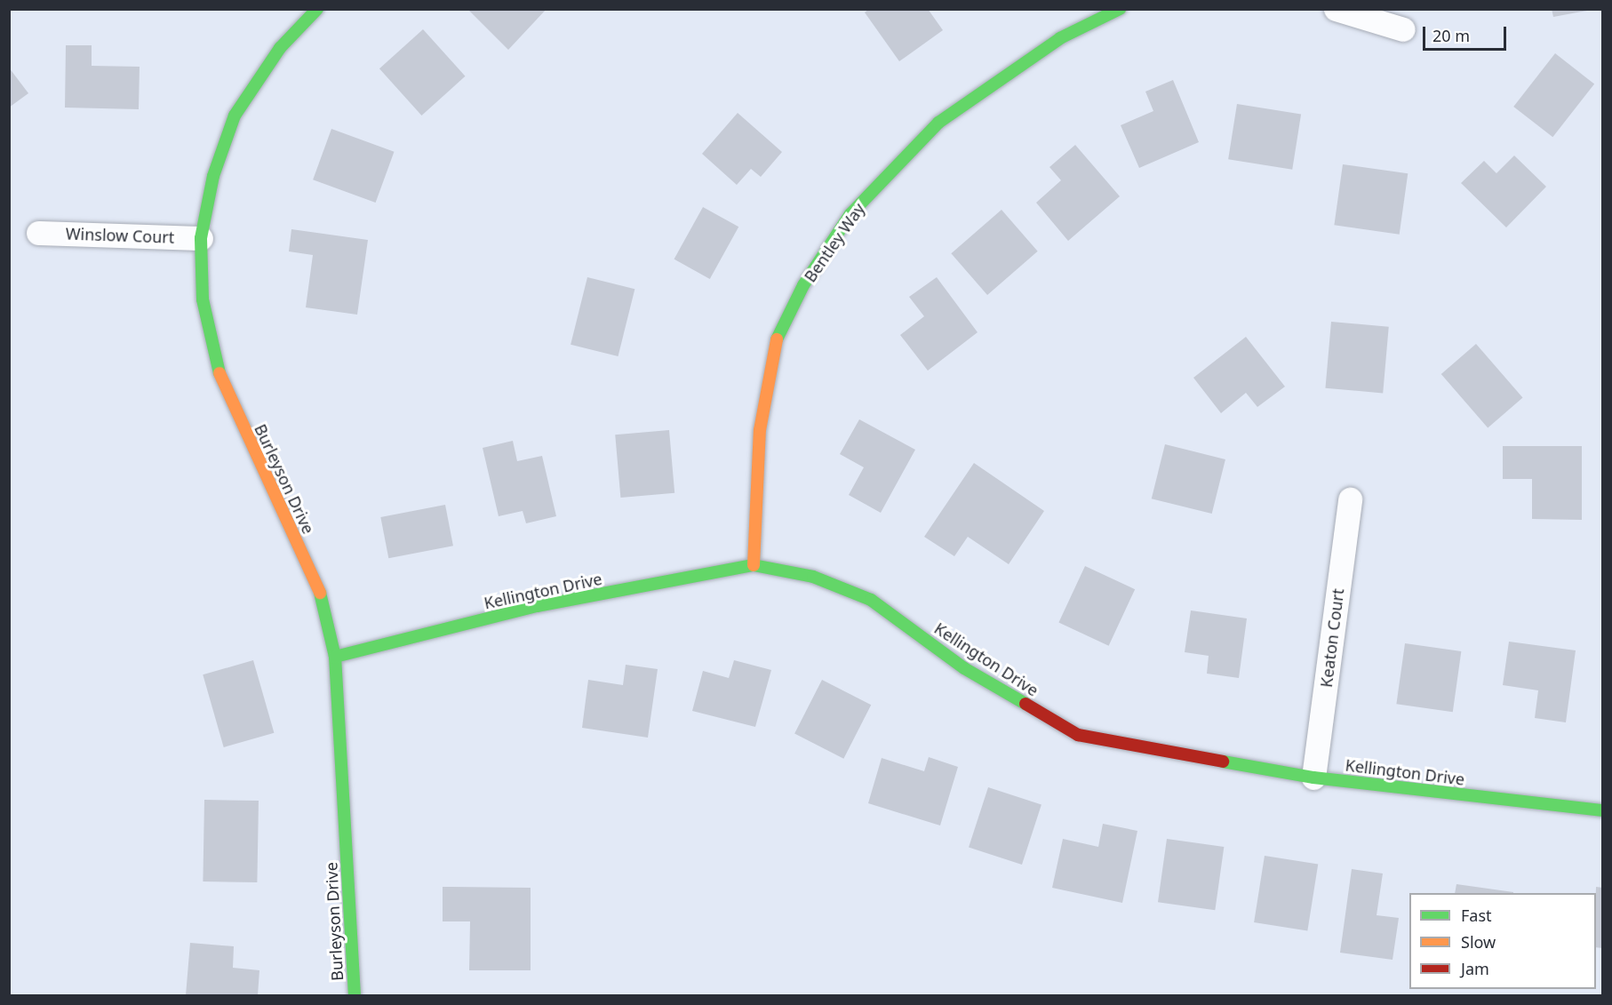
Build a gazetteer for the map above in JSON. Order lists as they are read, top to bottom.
{
  "streets": {
    "street": [
      "Winslow Court",
      "Bentley Way",
      "Burleyson Drive",
      "Kellington Drive",
      "Keaton Court"
    ]
  },
  "crossings": [
    ["Winslow Court", "Burleyson Drive"],
    ["Bentley Way", "Kellington Drive"],
    ["Burleyson Drive", "Kellington Drive"],
    ["Kellington Drive", "Keaton Court"]
  ],
  "legend": ["Fast", "Slow", "Jam"],
  "scale_bar": "20 m"
}
